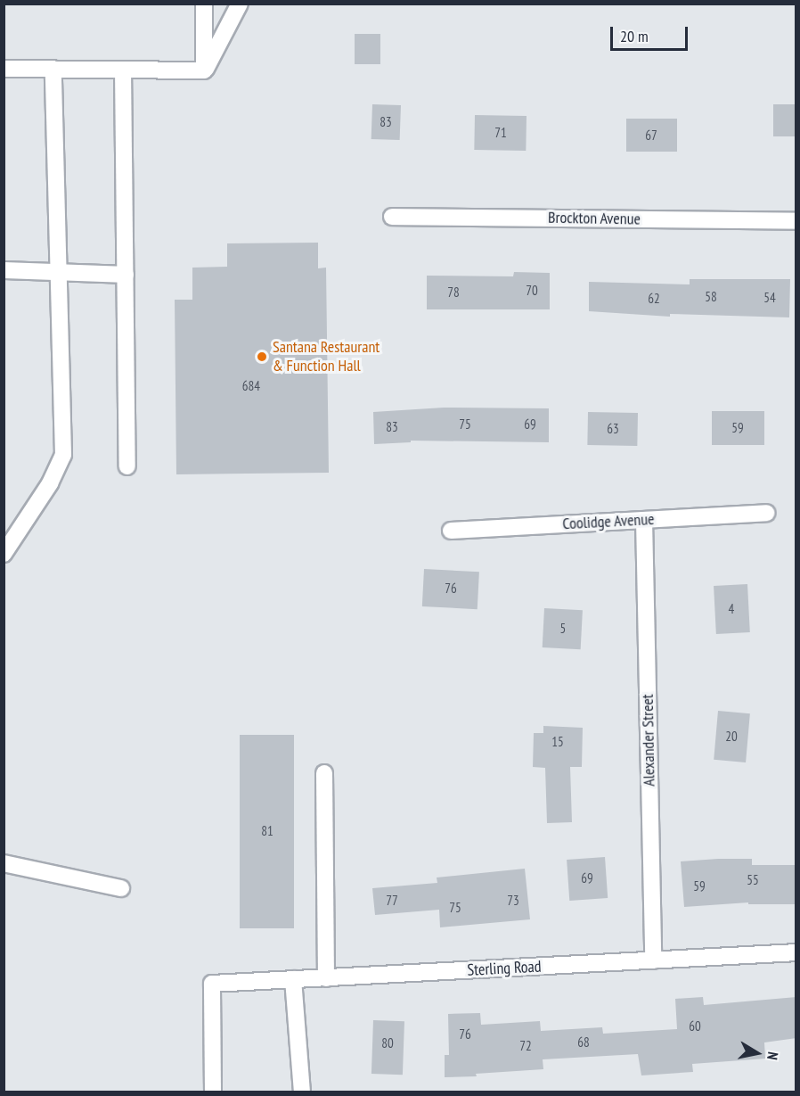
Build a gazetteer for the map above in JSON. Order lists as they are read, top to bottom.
{
  "streets": {
    "street": [
      "Brockton Avenue",
      "Coolidge Avenue",
      "Alexander Street",
      "Sterling Road"
    ]
  },
  "crossings": [
    ["Coolidge Avenue", "Alexander Street"],
    ["Alexander Street", "Sterling Road"]
  ],
  "places": ["Santana Restaurant & Function Hall"],
  "house_numbers": [
    "83",
    "71",
    "67",
    "70",
    "78",
    "58",
    "54",
    "62",
    "684",
    "75",
    "69",
    "83",
    "59",
    "63",
    "76",
    "4",
    "5",
    "20",
    "15",
    "81",
    "69",
    "55",
    "59",
    "77",
    "73",
    "75",
    "60",
    "76",
    "68",
    "80",
    "72"
  ],
  "scale_bar": "20 m",
  "north": "right"
}
